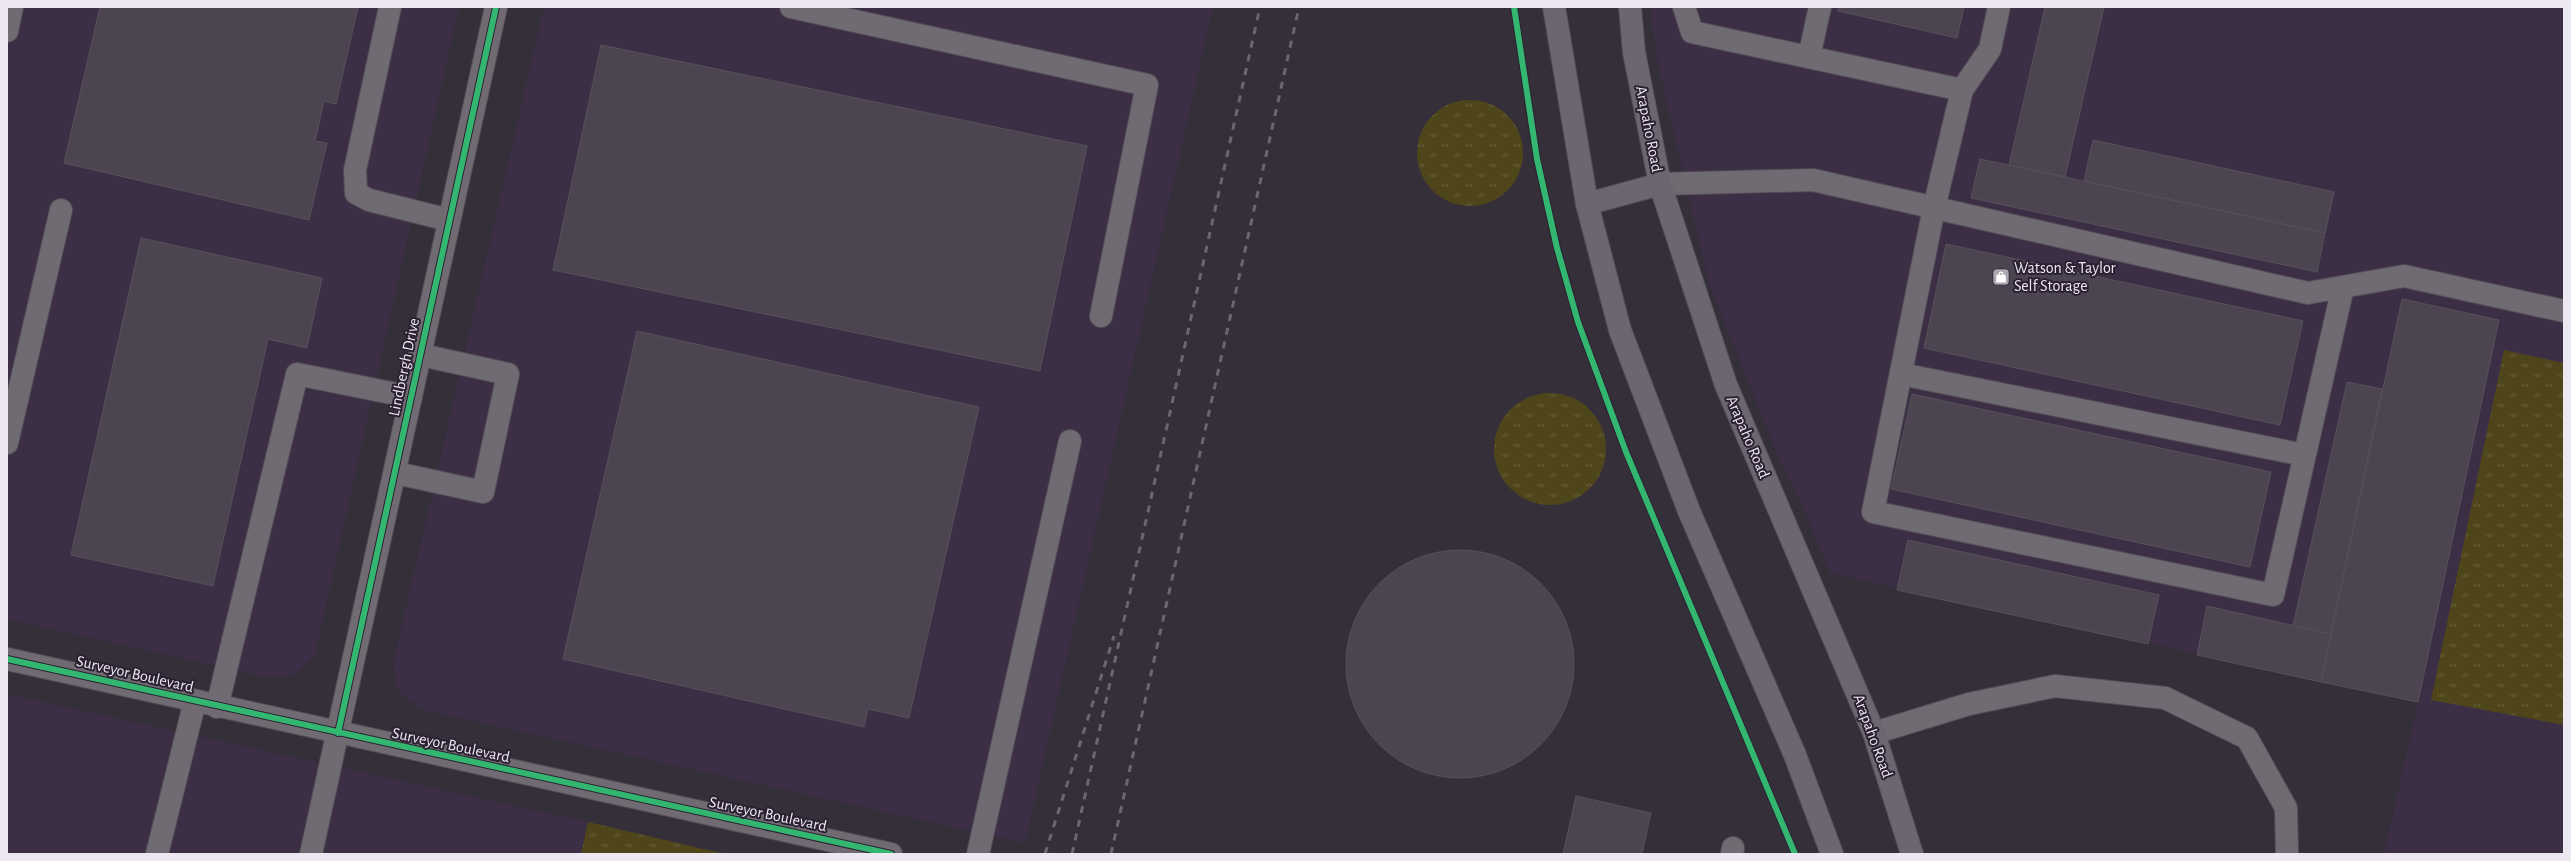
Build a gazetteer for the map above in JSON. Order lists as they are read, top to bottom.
{
  "streets": {
    "main road": ["Arapaho Road"],
    "street": ["Lindbergh Drive", "Surveyor Boulevard"]
  },
  "crossings": [
    ["Lindbergh Drive", "Surveyor Boulevard"]
  ],
  "places": {
    "shop": ["Watson & Taylor Self Storage"]
  }
}
